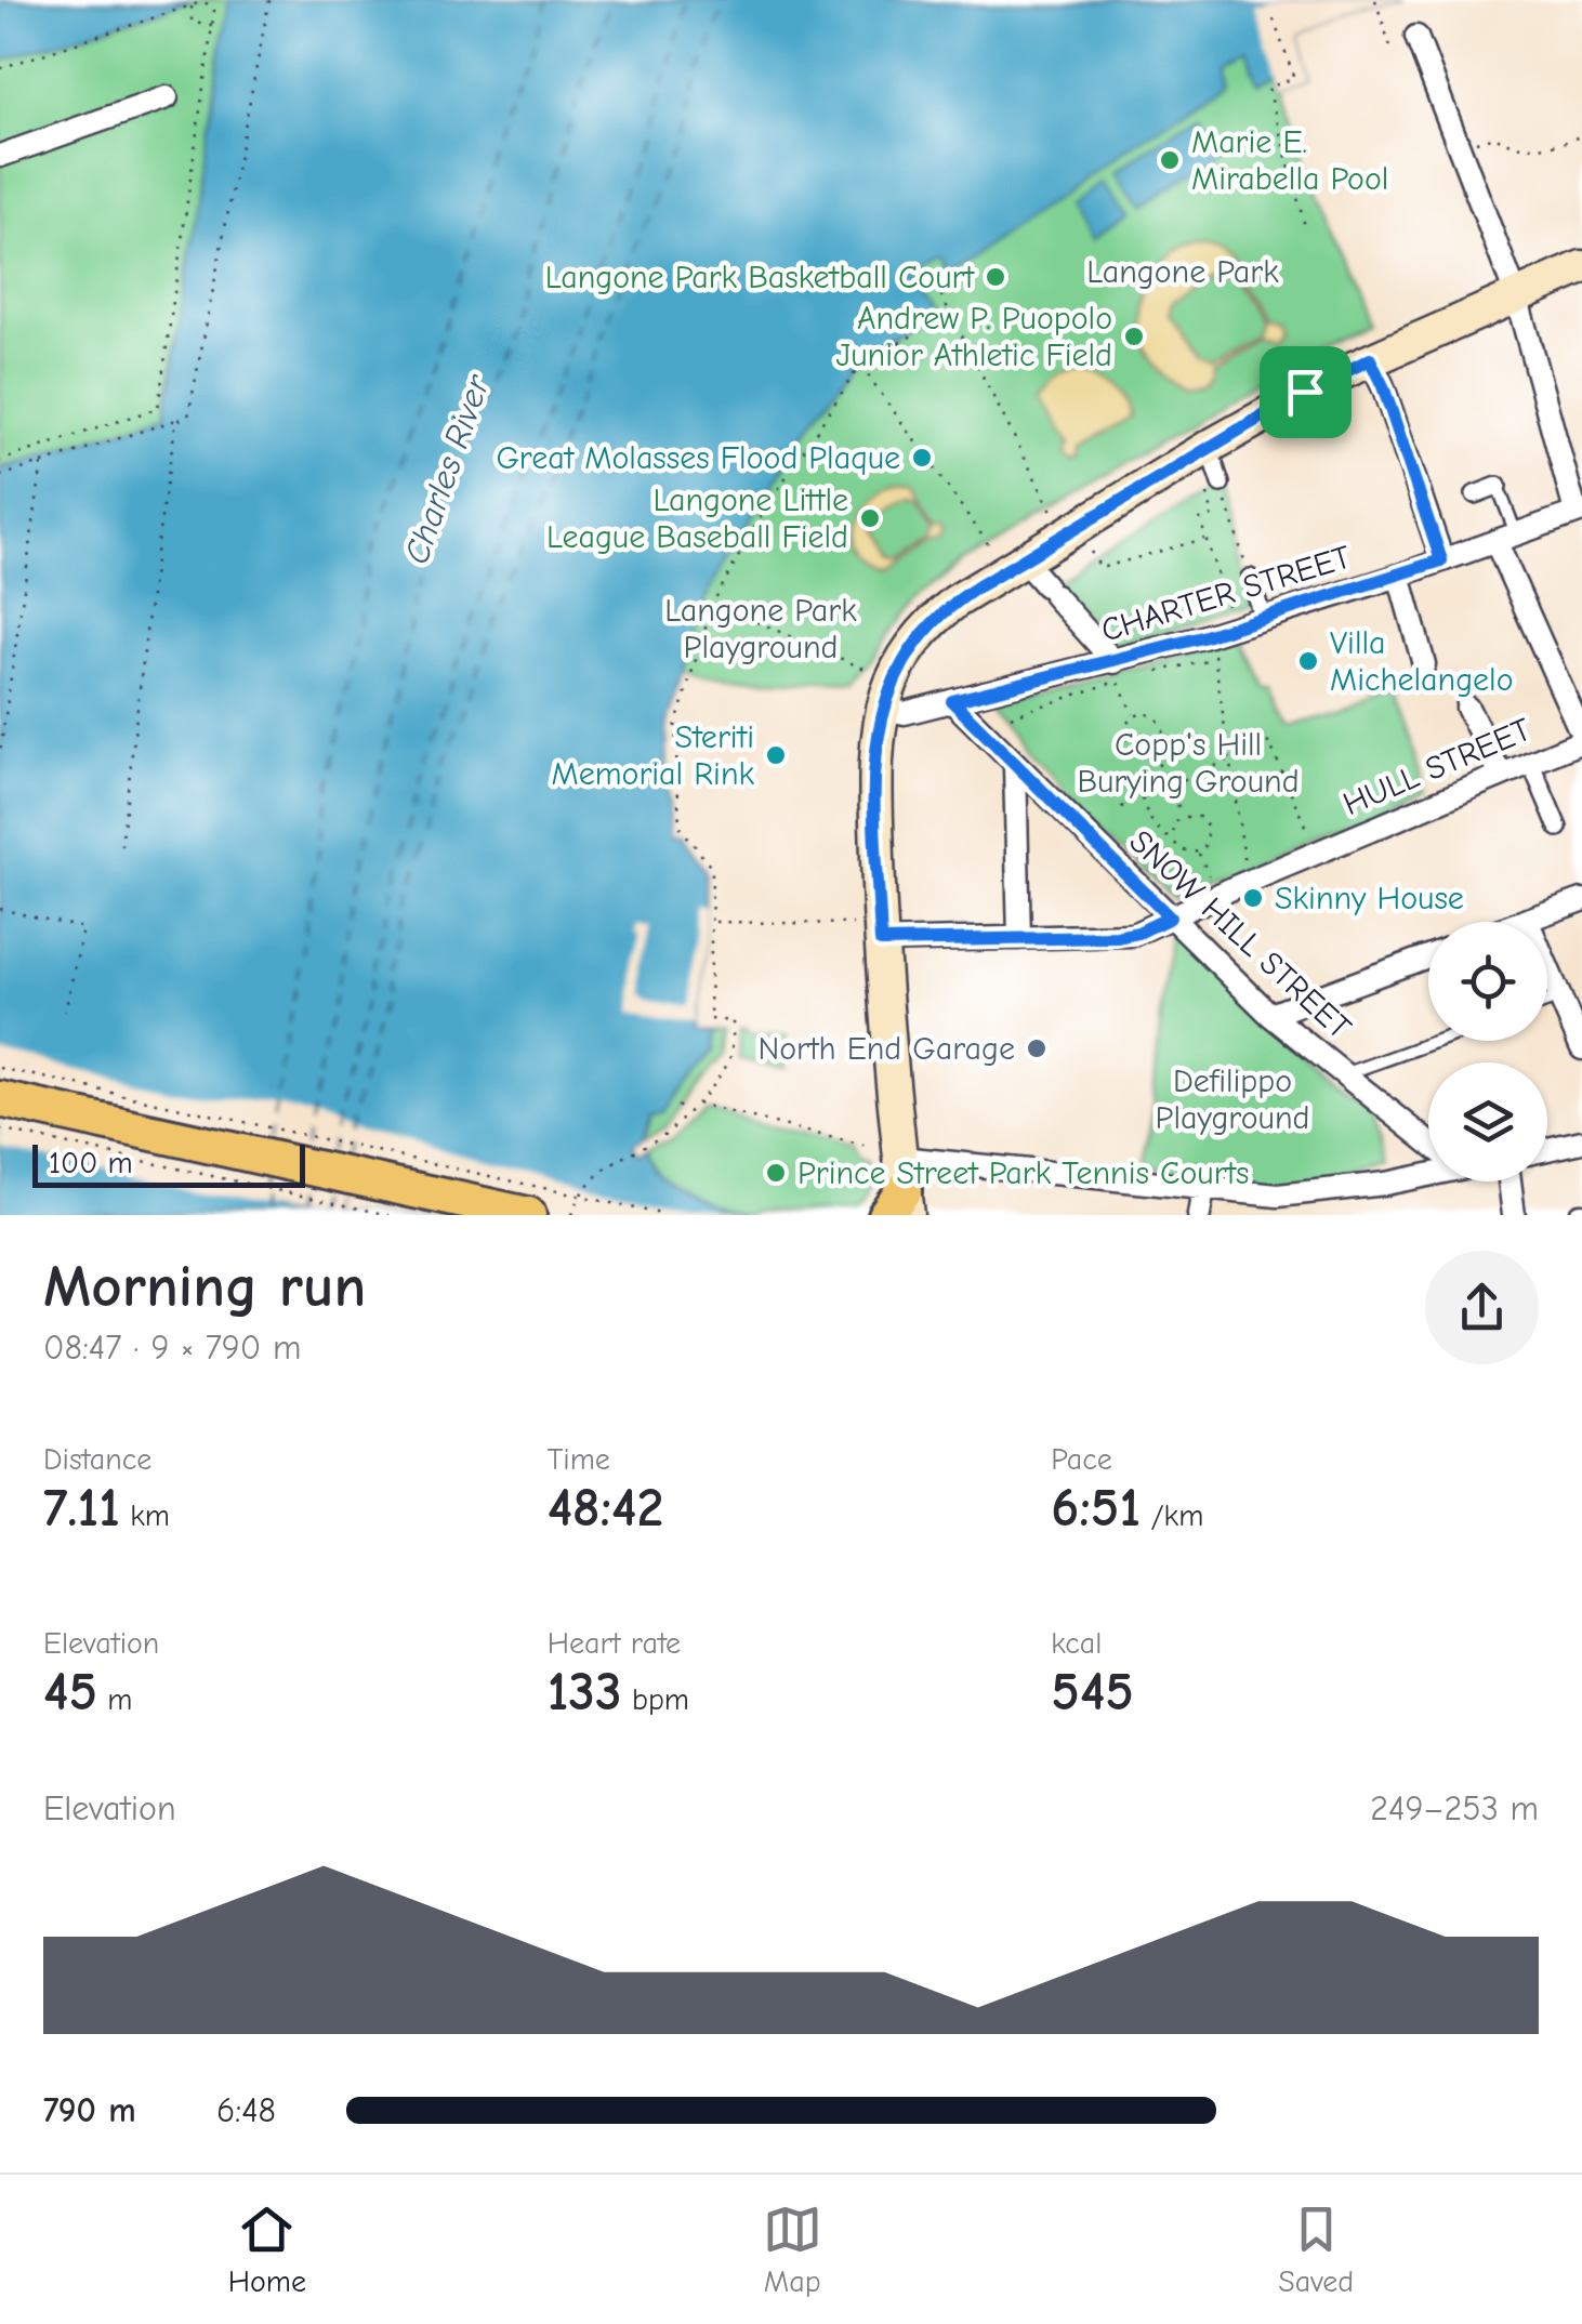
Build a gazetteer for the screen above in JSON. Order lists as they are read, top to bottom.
{
  "streets": {
    "street": ["CHARTER STREET", "HULL STREET", "SNOW HILL STREET"]
  },
  "crossings": [
    ["CHARTER STREET", "SNOW HILL STREET"],
    ["HULL STREET", "SNOW HILL STREET"]
  ],
  "water": ["Charles River"],
  "parks": [
    "Langone Park",
    "Langone Park Playground",
    "Copp's Hill Burying Ground",
    "Defilippo Playground"
  ],
  "places": [
    "Marie E. Mirabella Pool",
    "Langone Park Basketball Court",
    "Andrew P. Puopolo Junior Athletic Field",
    "Great Molasses Flood Plaque",
    "Langone Little League Baseball Field",
    "Villa Michelangelo",
    "Steriti Memorial Rink",
    "Skinny House",
    "North End Garage",
    "Prince Street Park Tennis Courts"
  ],
  "scale_bar": "100 m",
  "page": {
    "scale": "100 m",
    "heading": ["Morning run", "08:47 · 9 × 790 m"],
    "stats": [
      ["Distance", "7.11 km"],
      ["Time", "48:42"],
      ["Pace", "6:51 /km"],
      ["Elevation", "45 m"],
      ["Heart rate", "133 bpm"],
      ["kcal", "545"]
    ],
    "chart": ["Elevation", "249–253 m"],
    "list": [
      {
        "name": "790 m",
        "note": "6:48"
      }
    ],
    "tabs": ["Home", "Map", "Saved"]
  }
}
